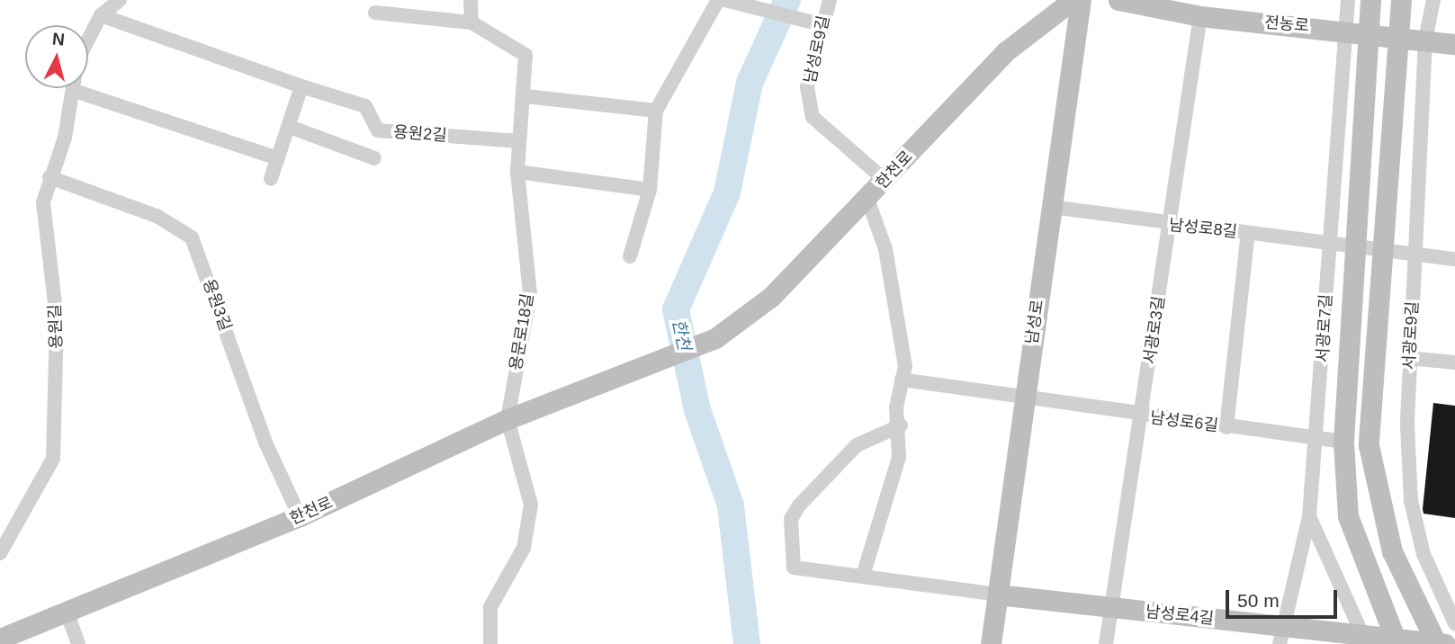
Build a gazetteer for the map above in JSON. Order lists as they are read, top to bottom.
{
  "streets": {
    "street": [
      "전농로",
      "남성로9길",
      "용원2길",
      "한천로",
      "남성로8길",
      "용원3길",
      "남성로",
      "용원길",
      "서광로7길",
      "서광로3길",
      "용문로18길",
      "서광로9길",
      "남성로6길",
      "남성로4길"
    ]
  },
  "crossings": [
    ["전농로", "서광로7길"],
    ["전농로", "서광로3길"],
    ["전농로", "서광로9길"],
    ["남성로9길", "한천로"],
    ["용원2길", "용문로18길"],
    ["한천로", "용원3길"],
    ["한천로", "용문로18길"],
    ["남성로8길", "남성로"],
    ["남성로8길", "서광로7길"],
    ["남성로8길", "서광로3길"],
    ["남성로8길", "서광로9길"],
    ["용원3길", "용원길"],
    ["남성로", "남성로6길"],
    ["남성로", "남성로4길"],
    ["서광로7길", "남성로6길"],
    ["서광로7길", "남성로4길"],
    ["서광로3길", "남성로6길"],
    ["서광로3길", "남성로4길"]
  ],
  "water": ["한천"],
  "scale_bar": "50 m",
  "north": "top"
}
